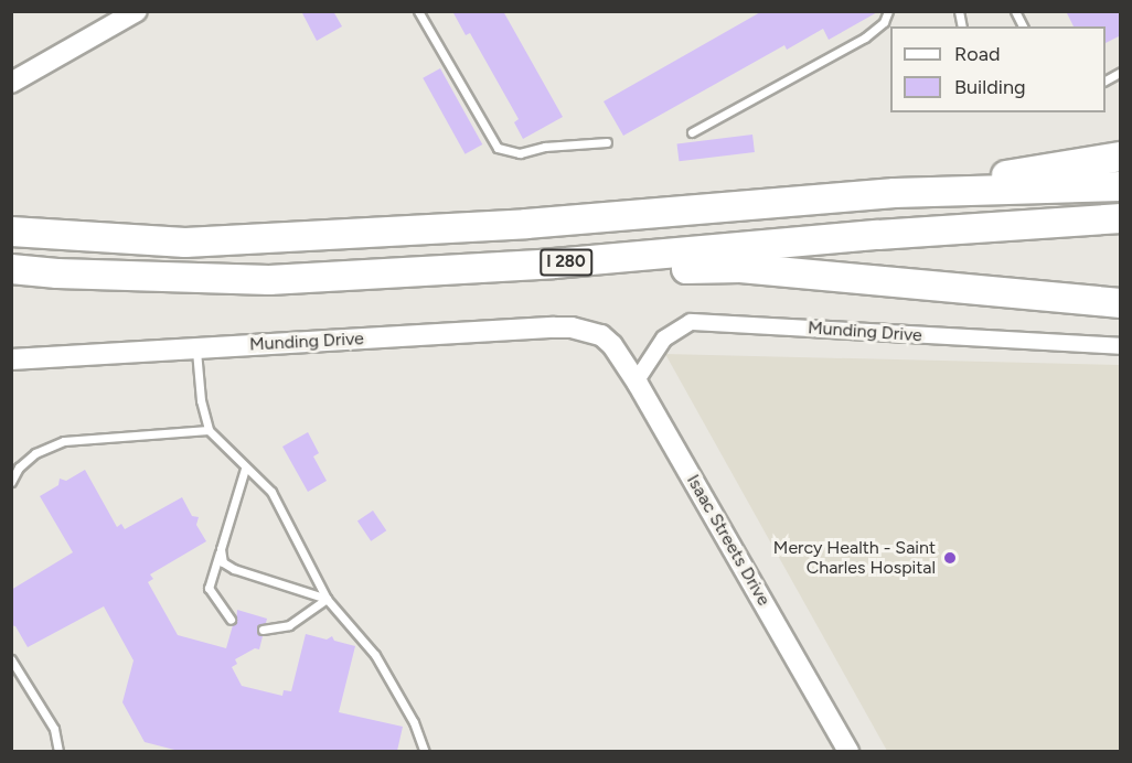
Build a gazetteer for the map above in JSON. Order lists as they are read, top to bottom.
{
  "streets": {
    "highway": ["I 280"],
    "street": ["Munding Drive", "Isaac Streets Drive"]
  },
  "crossings": [
    ["Munding Drive", "Isaac Streets Drive"]
  ],
  "places": ["Mercy Health - Saint Charles Hospital"],
  "legend": ["Road", "Building"]
}
